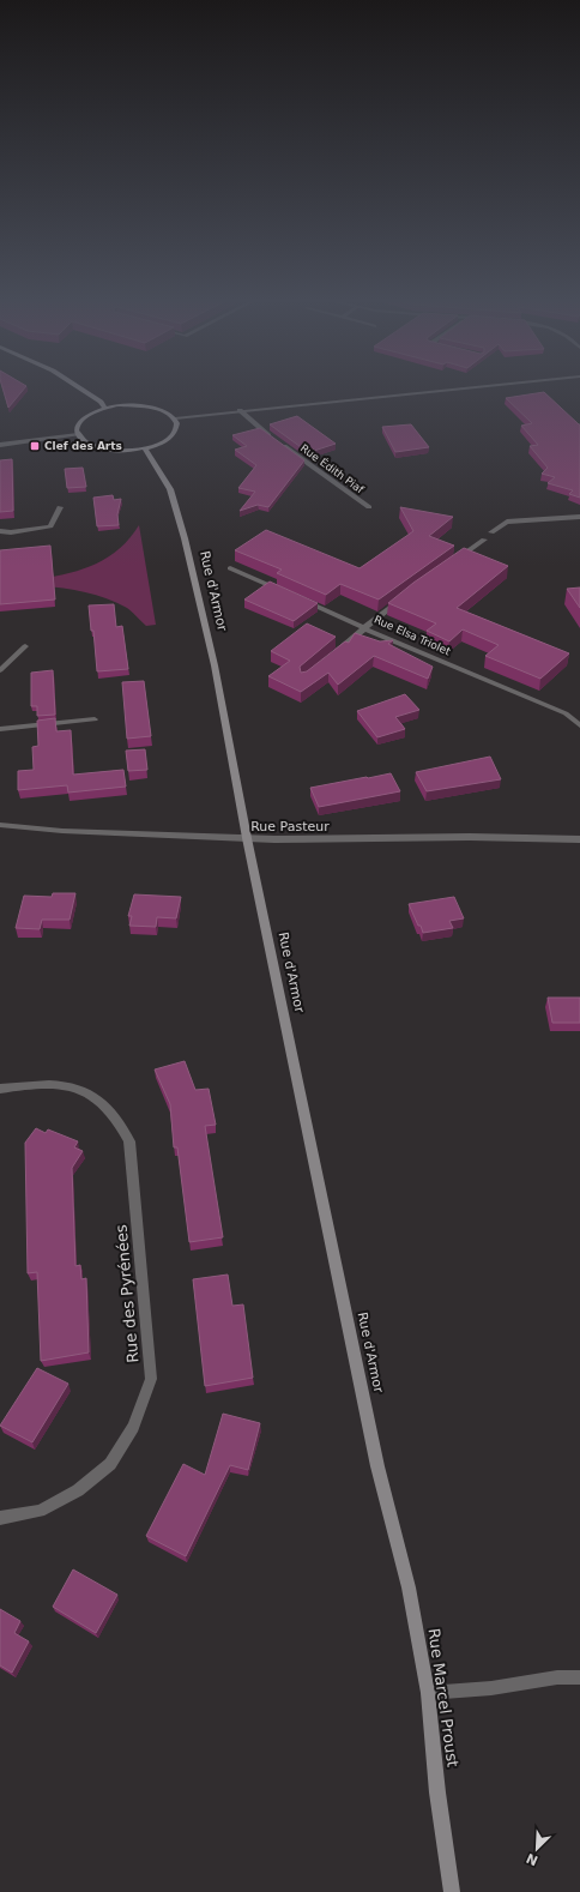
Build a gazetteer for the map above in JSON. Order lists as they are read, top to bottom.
{
  "streets": {
    "main road": ["Rue d'Armor", "Rue Marcel Proust"],
    "street": [
      "Rue Édith Piaf",
      "Rue Elsa Triolet",
      "Rue Pasteur",
      "Rue des Pyrénées"
    ]
  },
  "crossings": [
    ["Rue d'Armor", "Rue Pasteur"],
    ["Rue d'Armor", "Rue Marcel Proust"]
  ],
  "places": {
    "transit": ["Clef des Arts"]
  },
  "north": "bottom left"
}
